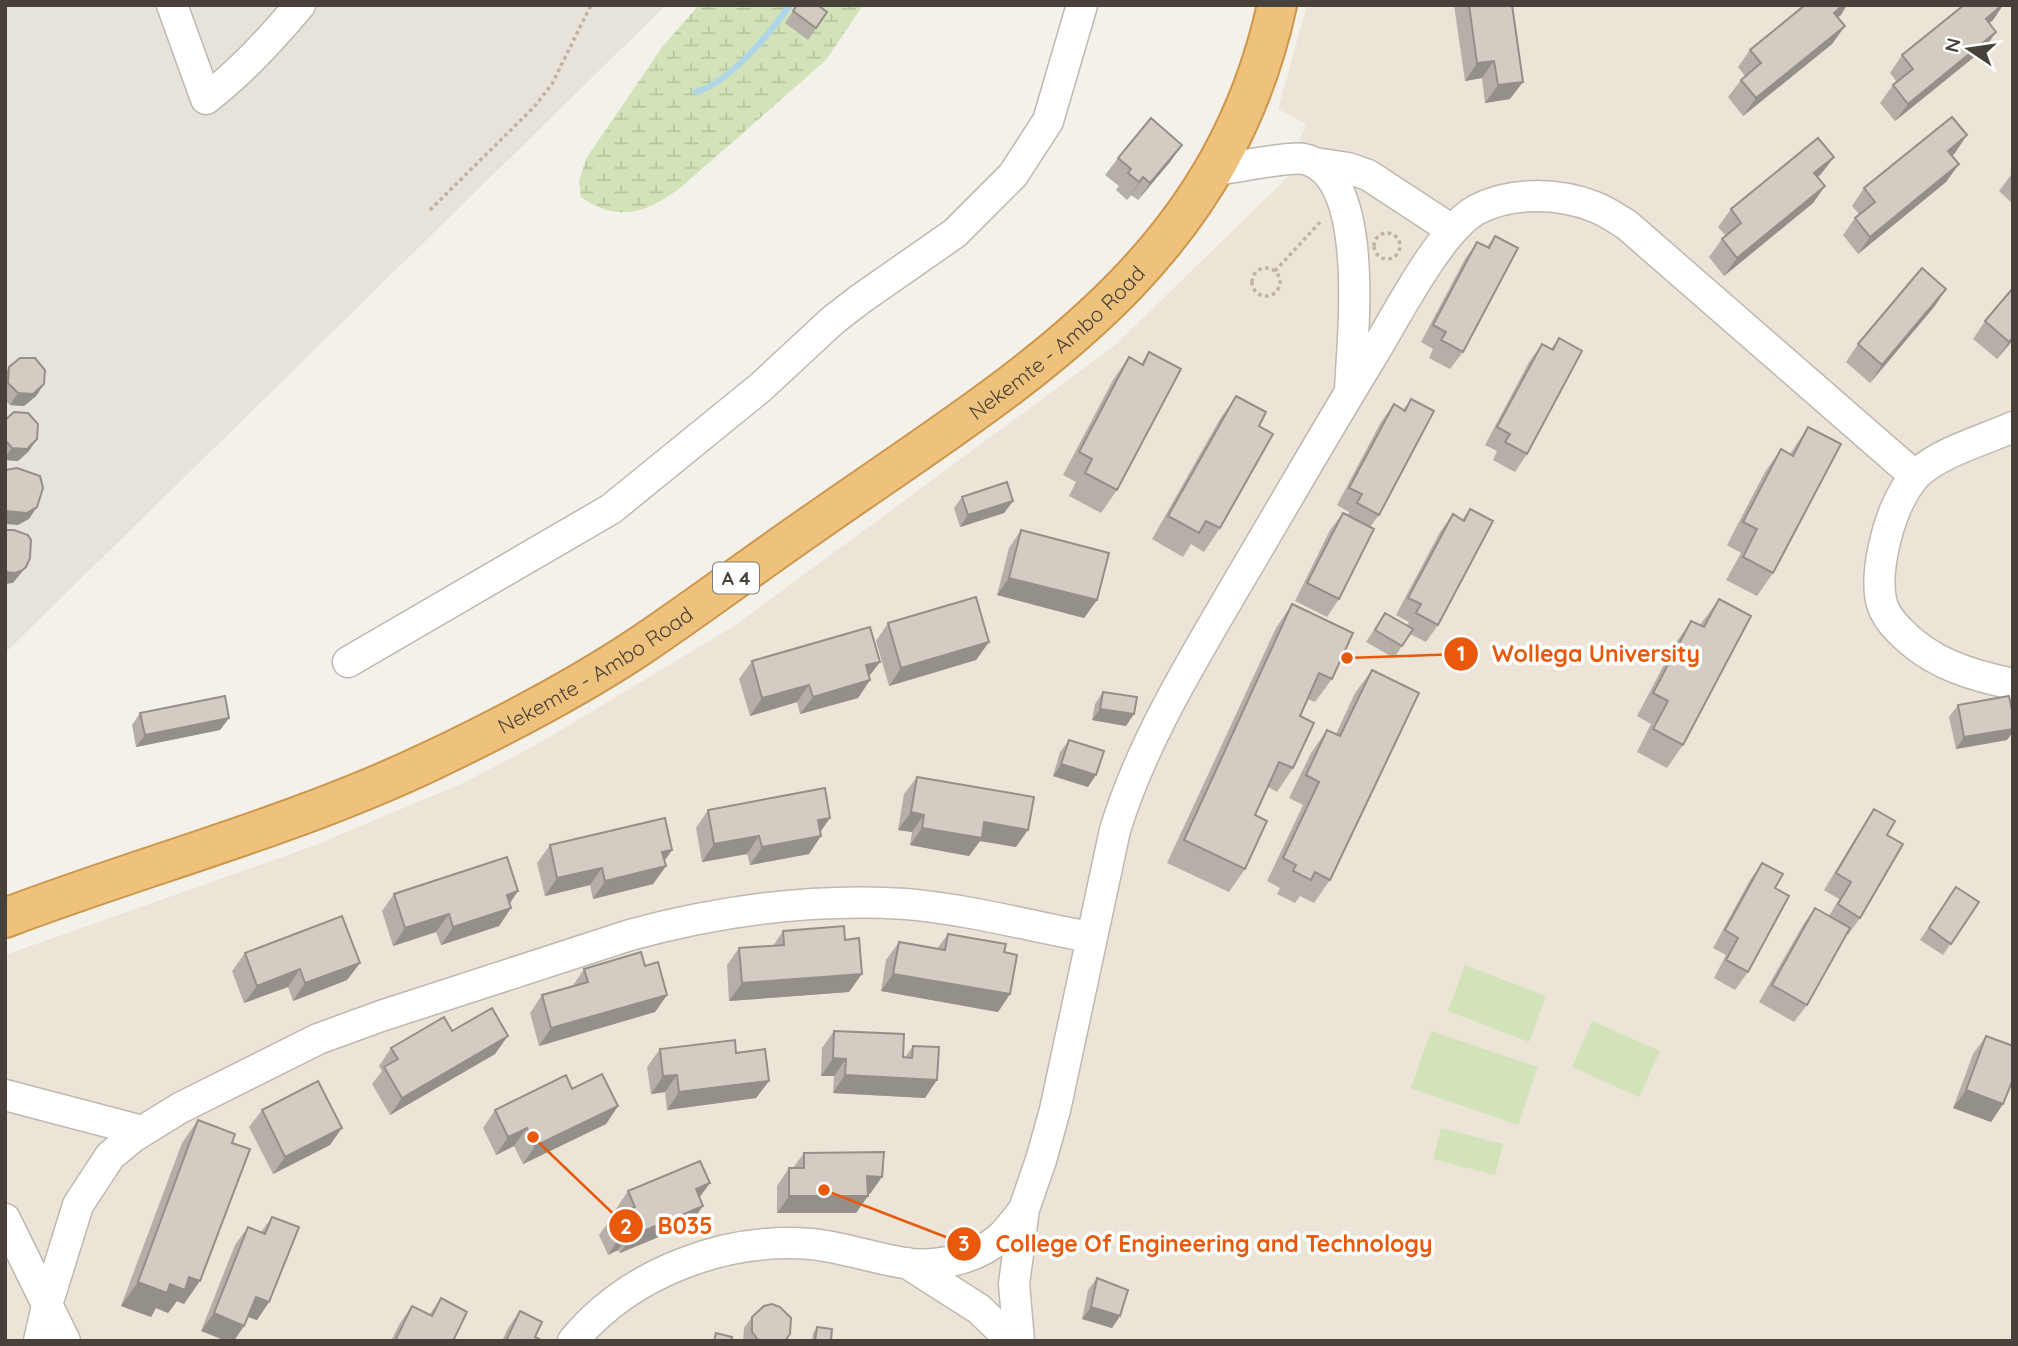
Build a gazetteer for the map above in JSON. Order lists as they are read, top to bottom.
{
  "streets": {
    "highway": ["Nekemte - Ambo Road", "A 4"]
  },
  "places": ["Wollega University", "B035", "College Of Engineering and Technology"],
  "north": "left"
}
